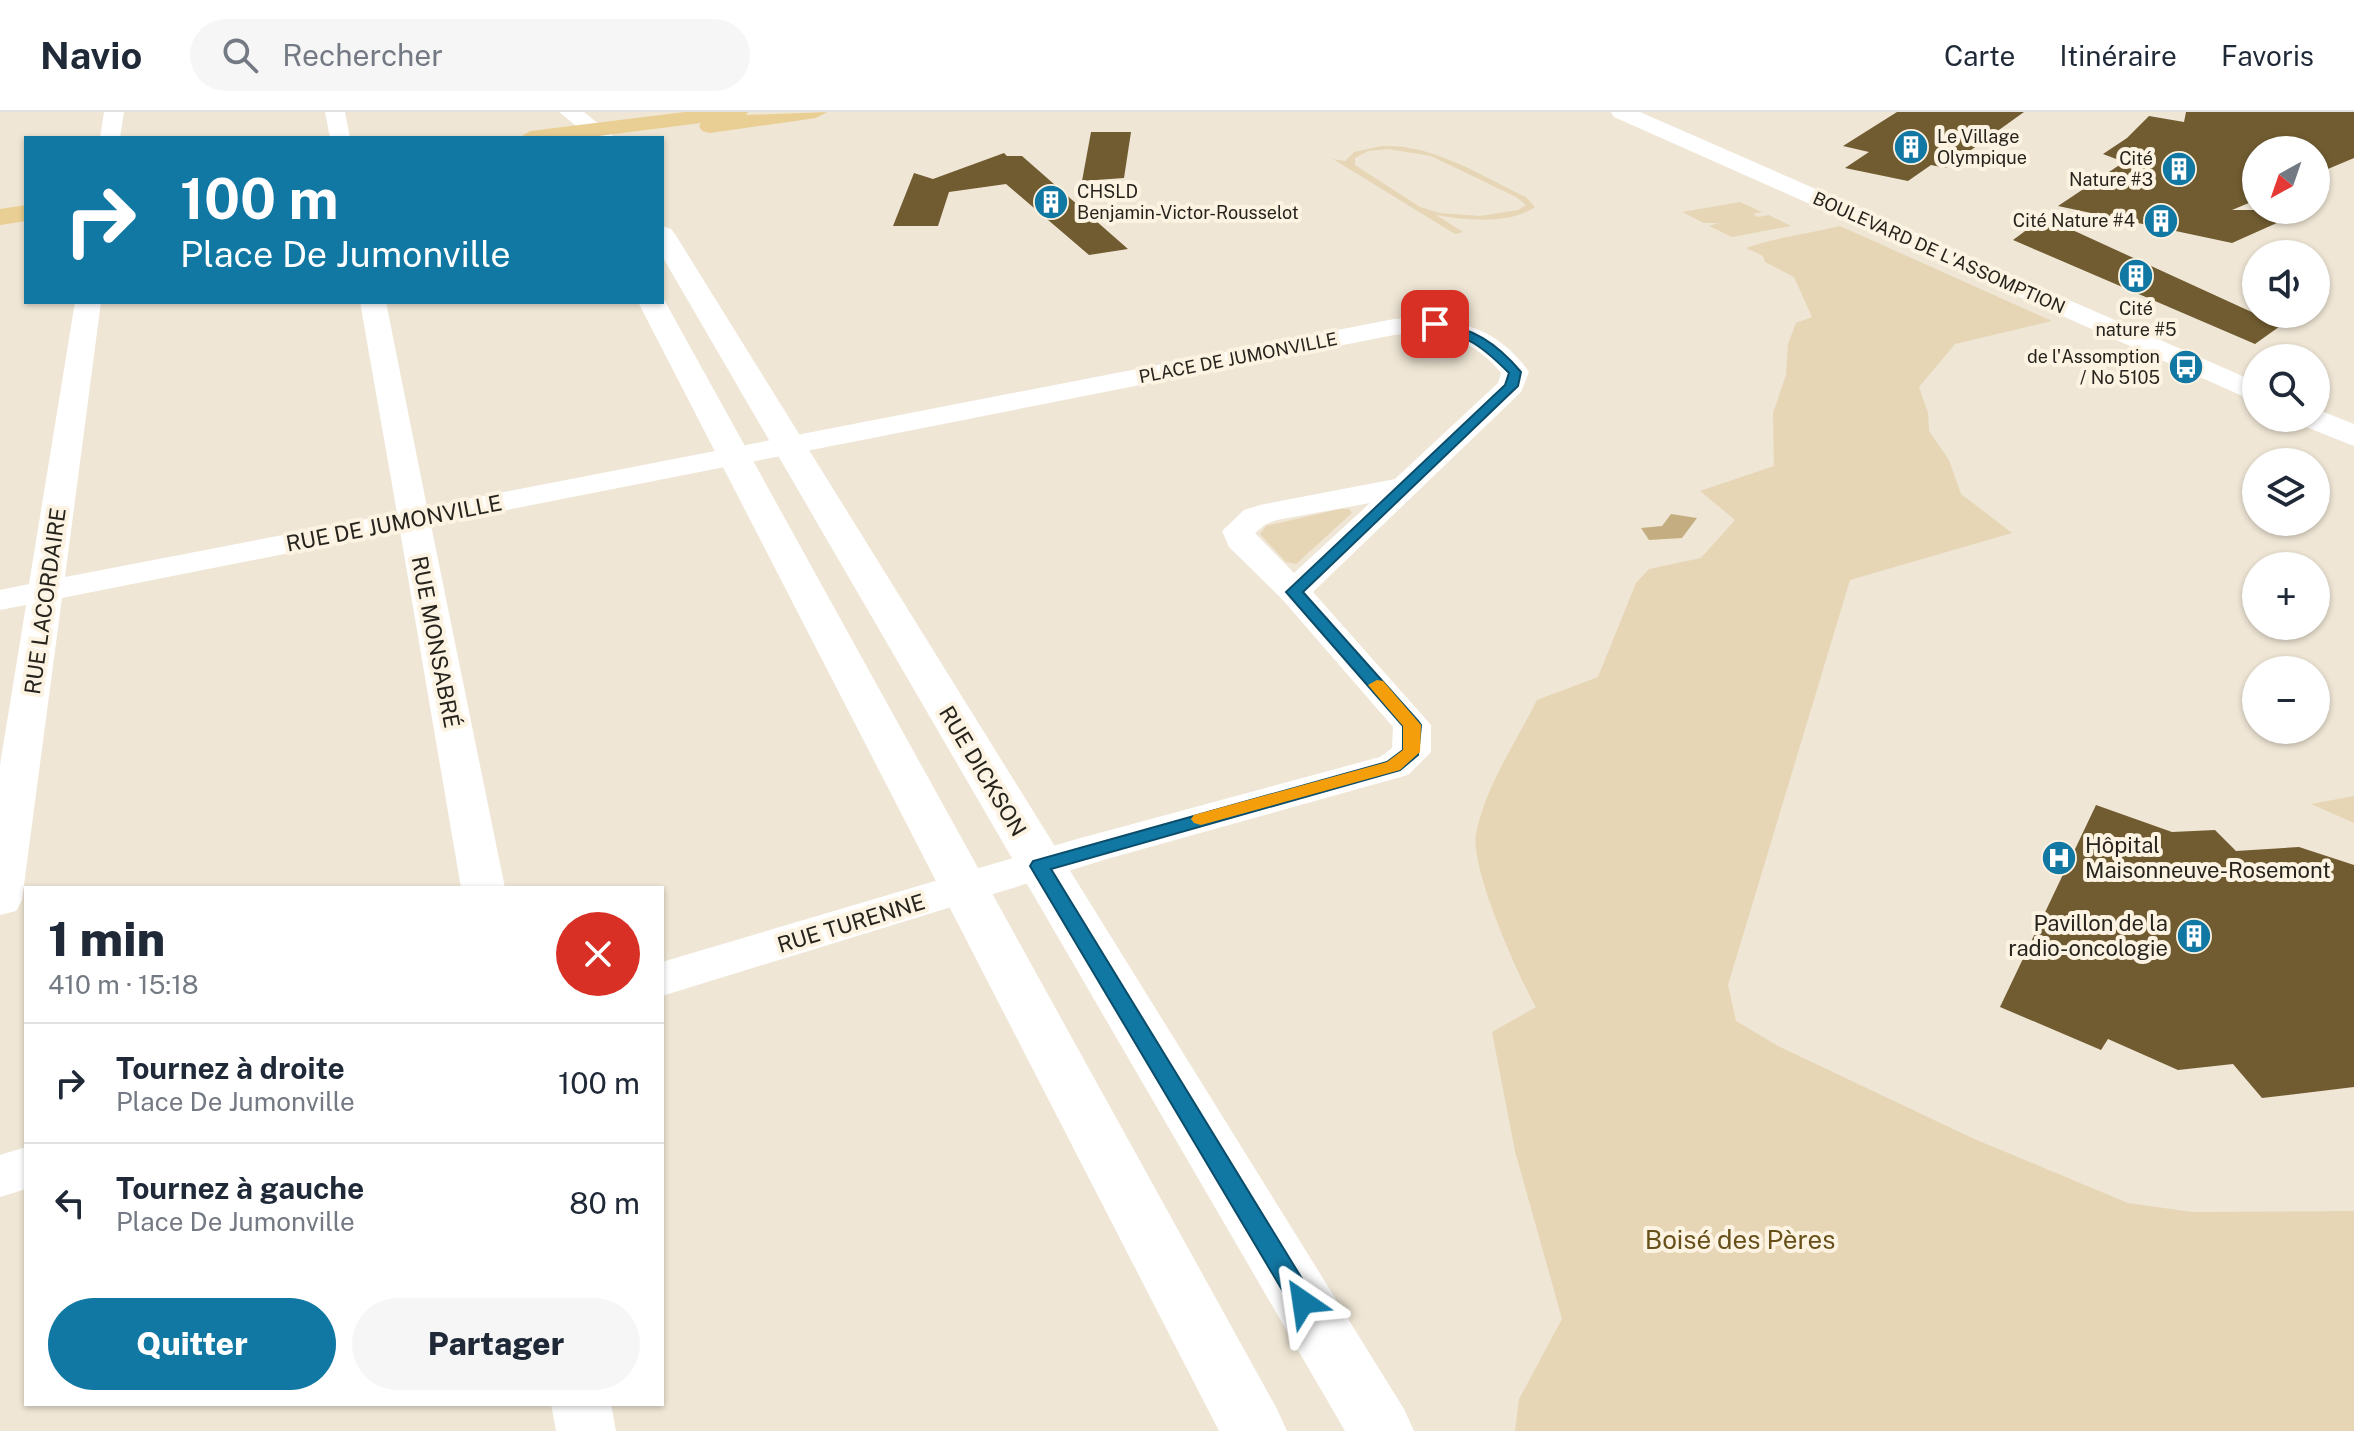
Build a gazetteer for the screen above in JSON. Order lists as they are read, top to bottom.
{
  "streets": {
    "main road": ["BOULEVARD DE L'ASSOMPTION", "RUE DICKSON"],
    "street": [
      "PLACE DE JUMONVILLE",
      "RUE DE JUMONVILLE",
      "RUE LACORDAIRE",
      "RUE MONSABRÉ",
      "RUE TURENNE"
    ]
  },
  "crossings": [
    ["PLACE DE JUMONVILLE", "RUE DE JUMONVILLE"],
    ["PLACE DE JUMONVILLE", "RUE DICKSON"],
    ["RUE DE JUMONVILLE", "RUE LACORDAIRE"],
    ["RUE DE JUMONVILLE", "RUE MONSABRÉ"],
    ["RUE DE JUMONVILLE", "RUE DICKSON"],
    ["RUE DICKSON", "RUE TURENNE"]
  ],
  "parks": ["Boisé des Pères"],
  "places": {
    "building": [
      "Le Village Olympique",
      "Cité Nature #3",
      "CHSLD Benjamin-Victor-Rousselot",
      "Cité Nature #4",
      "Cité nature #5",
      "Pavillon de la radio-oncologie"
    ],
    "bus stop": ["de l'Assomption / No 5105"],
    "hospital": ["Hôpital Maisonneuve-Rosemont"]
  },
  "north": "bottom left",
  "page": {
    "header": "Navio",
    "search": "Rechercher",
    "nav": ["Carte", "Itinéraire", "Favoris"],
    "map_buttons": ["+", "−"],
    "turn": ["100 m", "Place De Jumonville"],
    "heading": ["1 min", "410 m · 15:18"],
    "list": [
      {
        "name": "Tournez à droite",
        "note": "Place De Jumonville",
        "value": "100 m"
      },
      {
        "name": "Tournez à gauche",
        "note": "Place De Jumonville",
        "value": "80 m"
      }
    ],
    "buttons": ["Quitter", "Partager"]
  }
}
